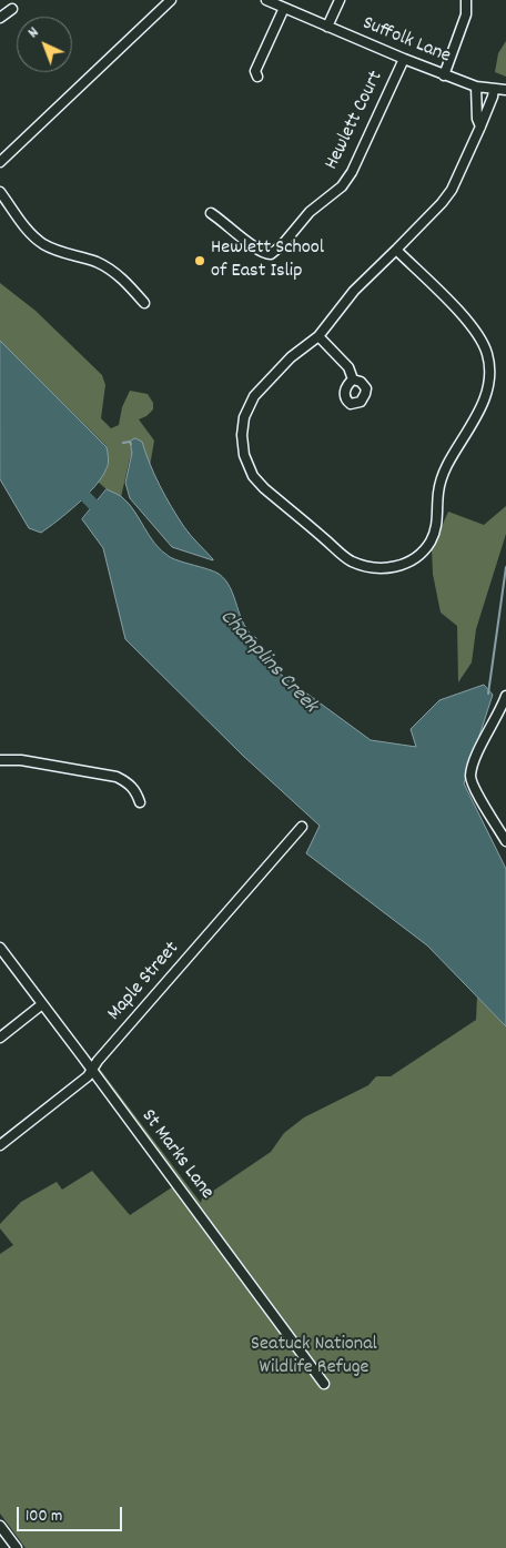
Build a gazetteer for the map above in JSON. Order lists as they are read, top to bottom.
{
  "streets": {
    "street": [
      "Suffolk Lane",
      "Hewlett Court",
      "Maple Street",
      "St Marks Lane"
    ]
  },
  "crossings": [
    ["Suffolk Lane", "Hewlett Court"],
    ["Maple Street", "St Marks Lane"]
  ],
  "water": ["Champlins Creek"],
  "parks": ["Seatuck National Wildlife Refuge"],
  "places": ["Hewlett School of East Islip"],
  "scale_bar": "100 m",
  "north": "top left"
}
